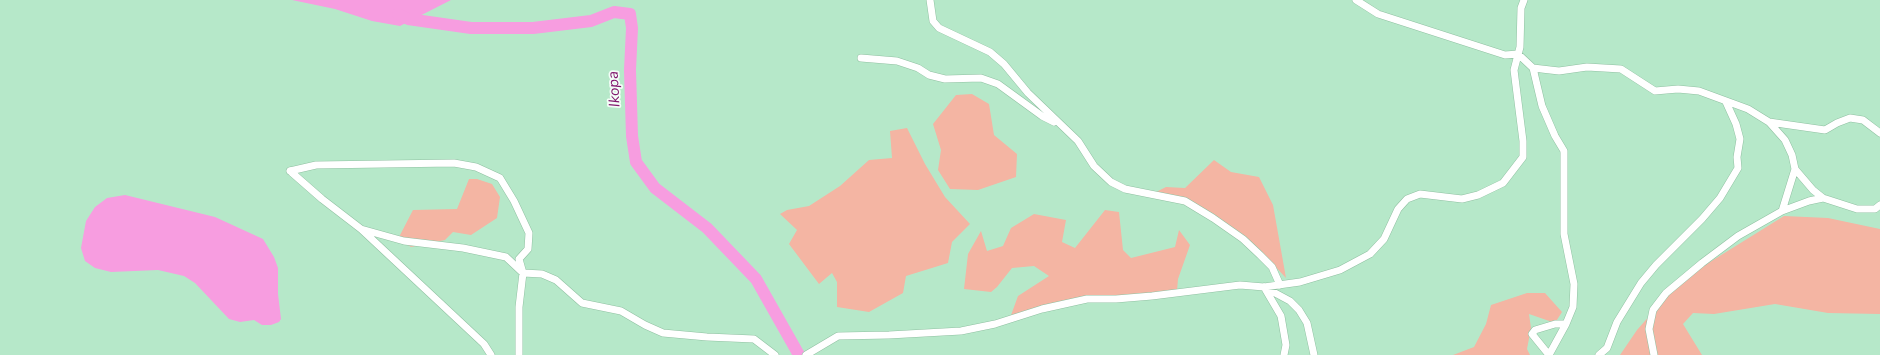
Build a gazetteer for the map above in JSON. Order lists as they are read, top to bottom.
{
  "water": ["Ikopa"]
}
